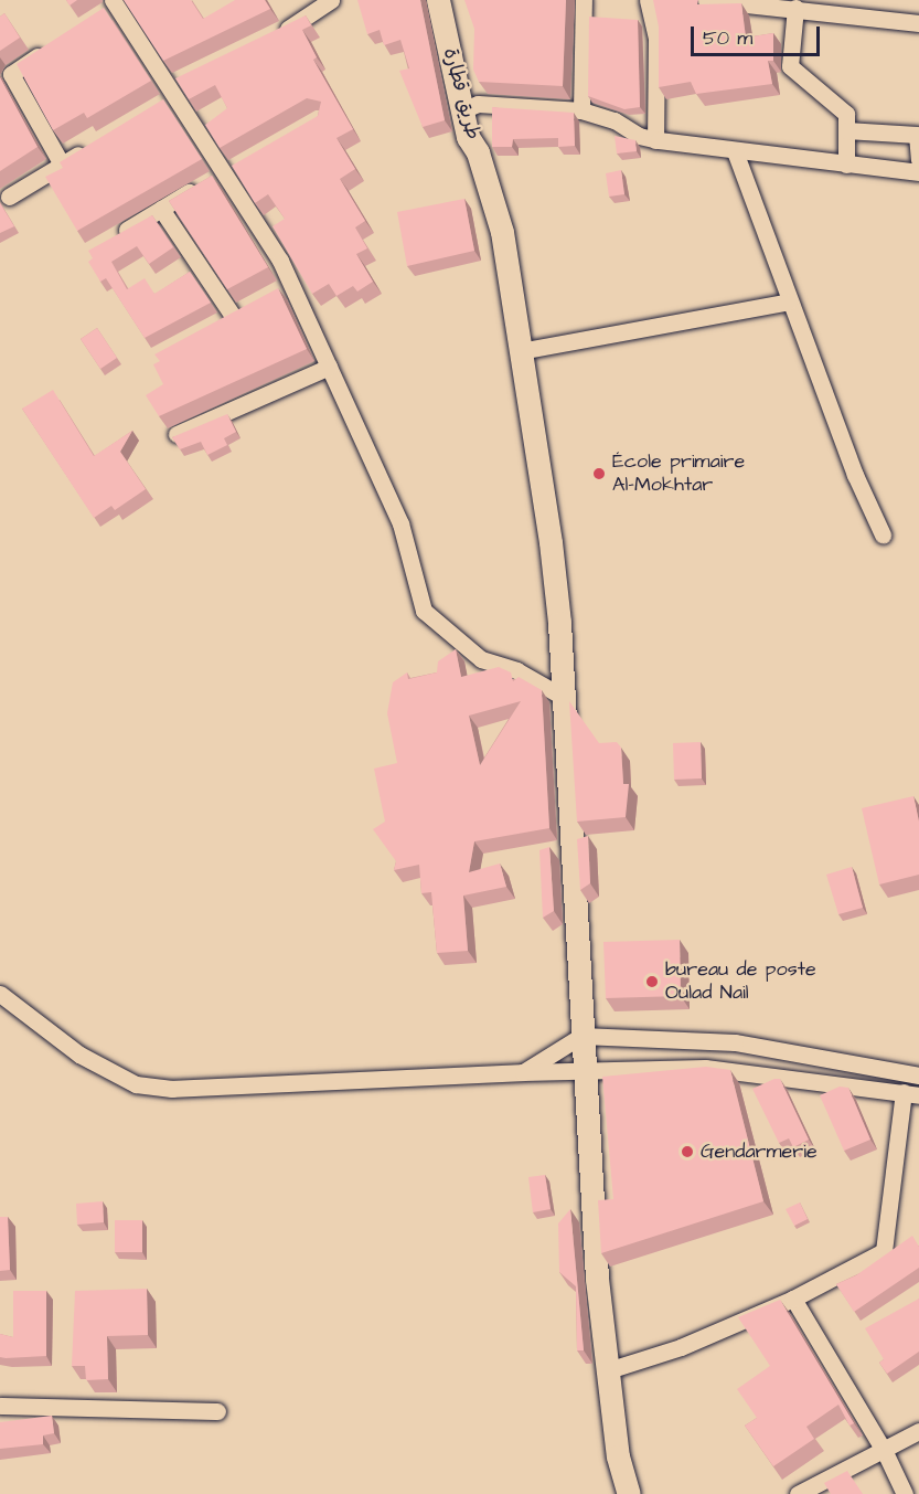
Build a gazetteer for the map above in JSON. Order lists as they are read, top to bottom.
{
  "streets": {
    "main road": ["طريق قطارة"]
  },
  "places": ["École primaire Al-Mokhtar", "bureau de poste Oulad Nail", "Gendarmerie"],
  "scale_bar": "50 m"
}
